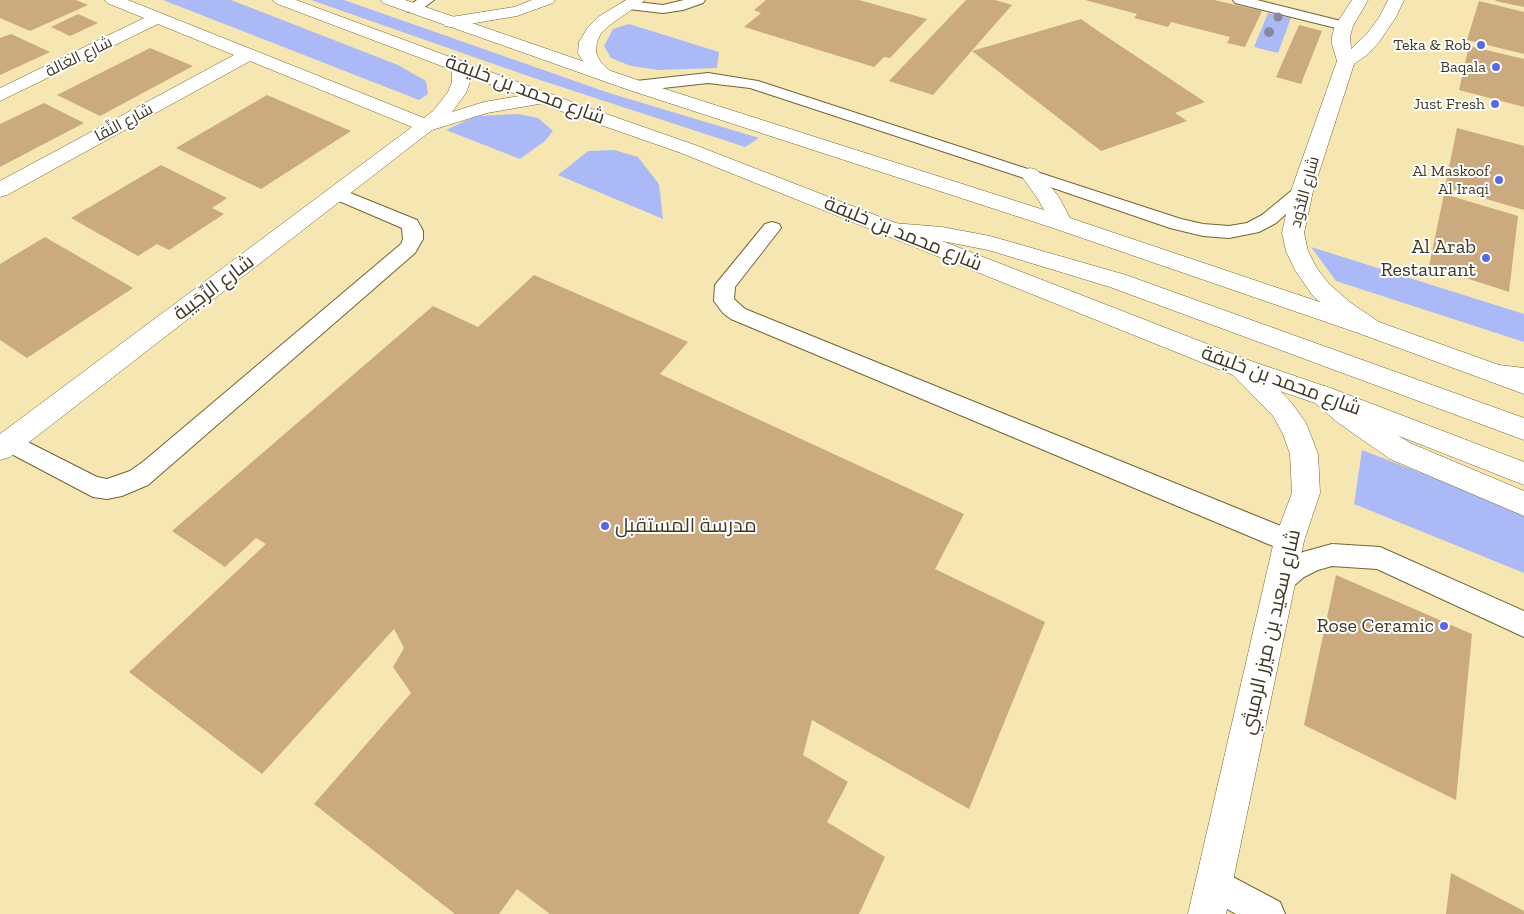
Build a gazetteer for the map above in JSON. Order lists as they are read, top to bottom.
{
  "streets": {
    "main road": [
      "شارع الغالة",
      "شارع محمد بن خليفة",
      "شارع النِّقا",
      "شارع النُّدُود",
      "شارع الرِّجَيبة",
      "شارع سعيد بن ميزر الرميثي"
    ]
  },
  "crossings": [
    ["شارع محمد بن خليفة", "شارع النُّدُود"],
    ["شارع محمد بن خليفة", "شارع الرِّجَيبة"],
    ["شارع محمد بن خليفة", "شارع سعيد بن ميزر الرميثي"]
  ],
  "places": [
    "Teka & Rob",
    "Baqala",
    "Just Fresh",
    "Al Maskoof Al Iraqi",
    "Al Arab Restaurant",
    "مدرسة المستقبل",
    "Rose Ceramic"
  ]
}
